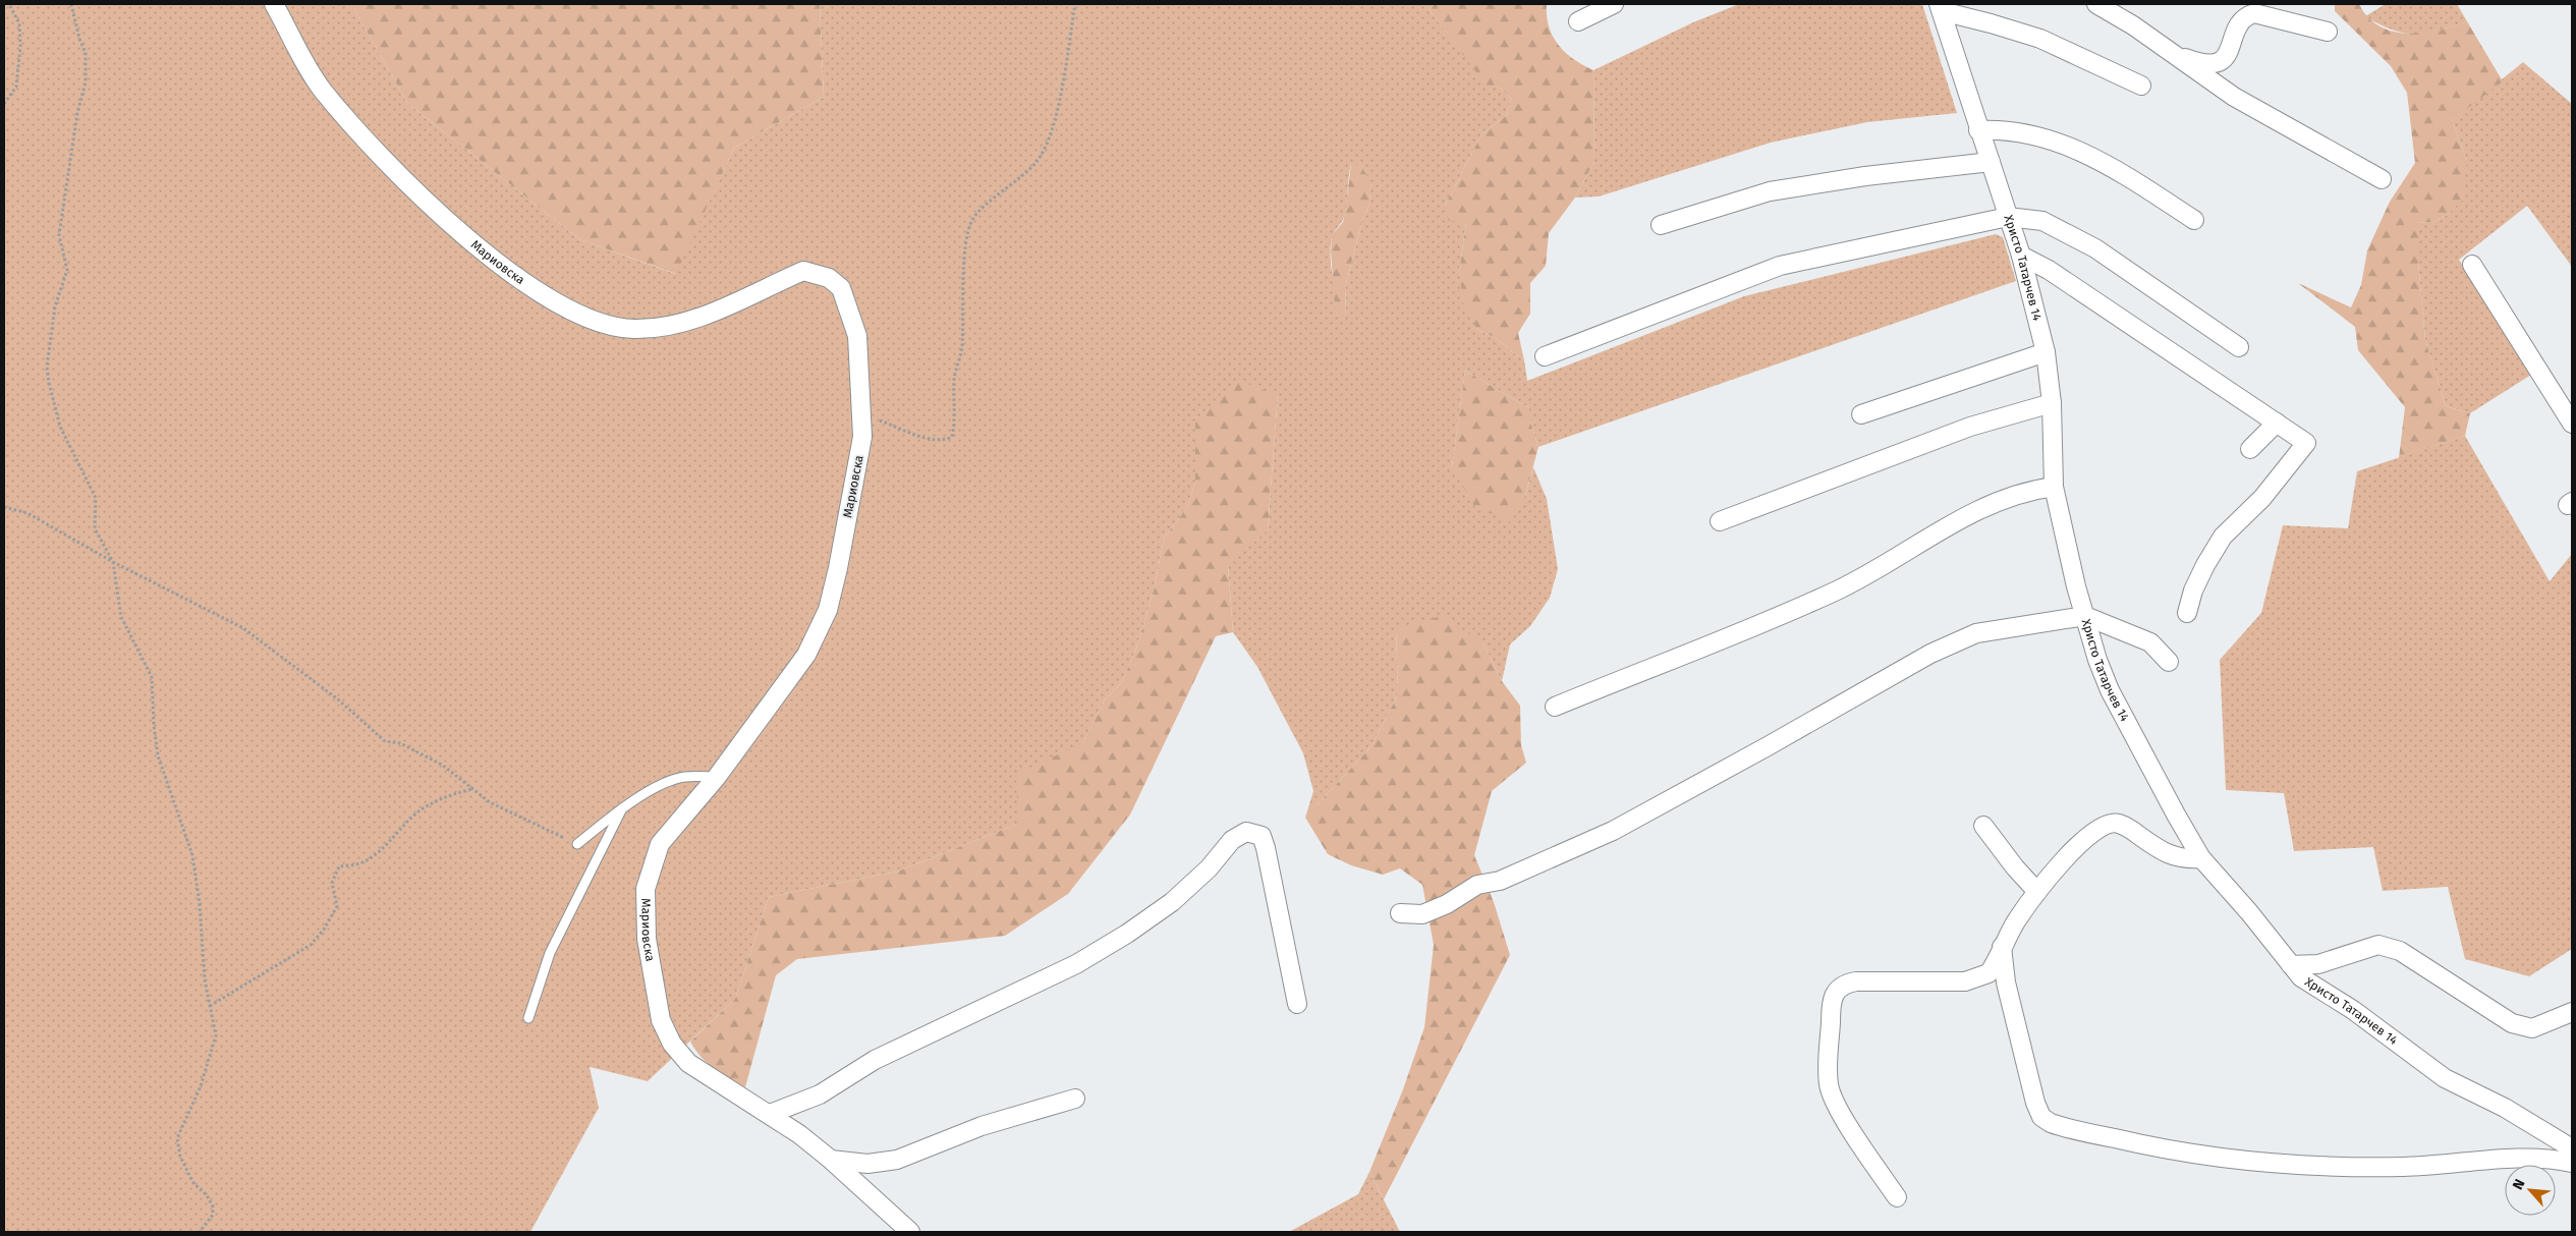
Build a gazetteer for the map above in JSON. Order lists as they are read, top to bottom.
{
  "streets": {
    "street": ["Мариовска", "Христо Татарчев 14"]
  },
  "north": "top left"
}
